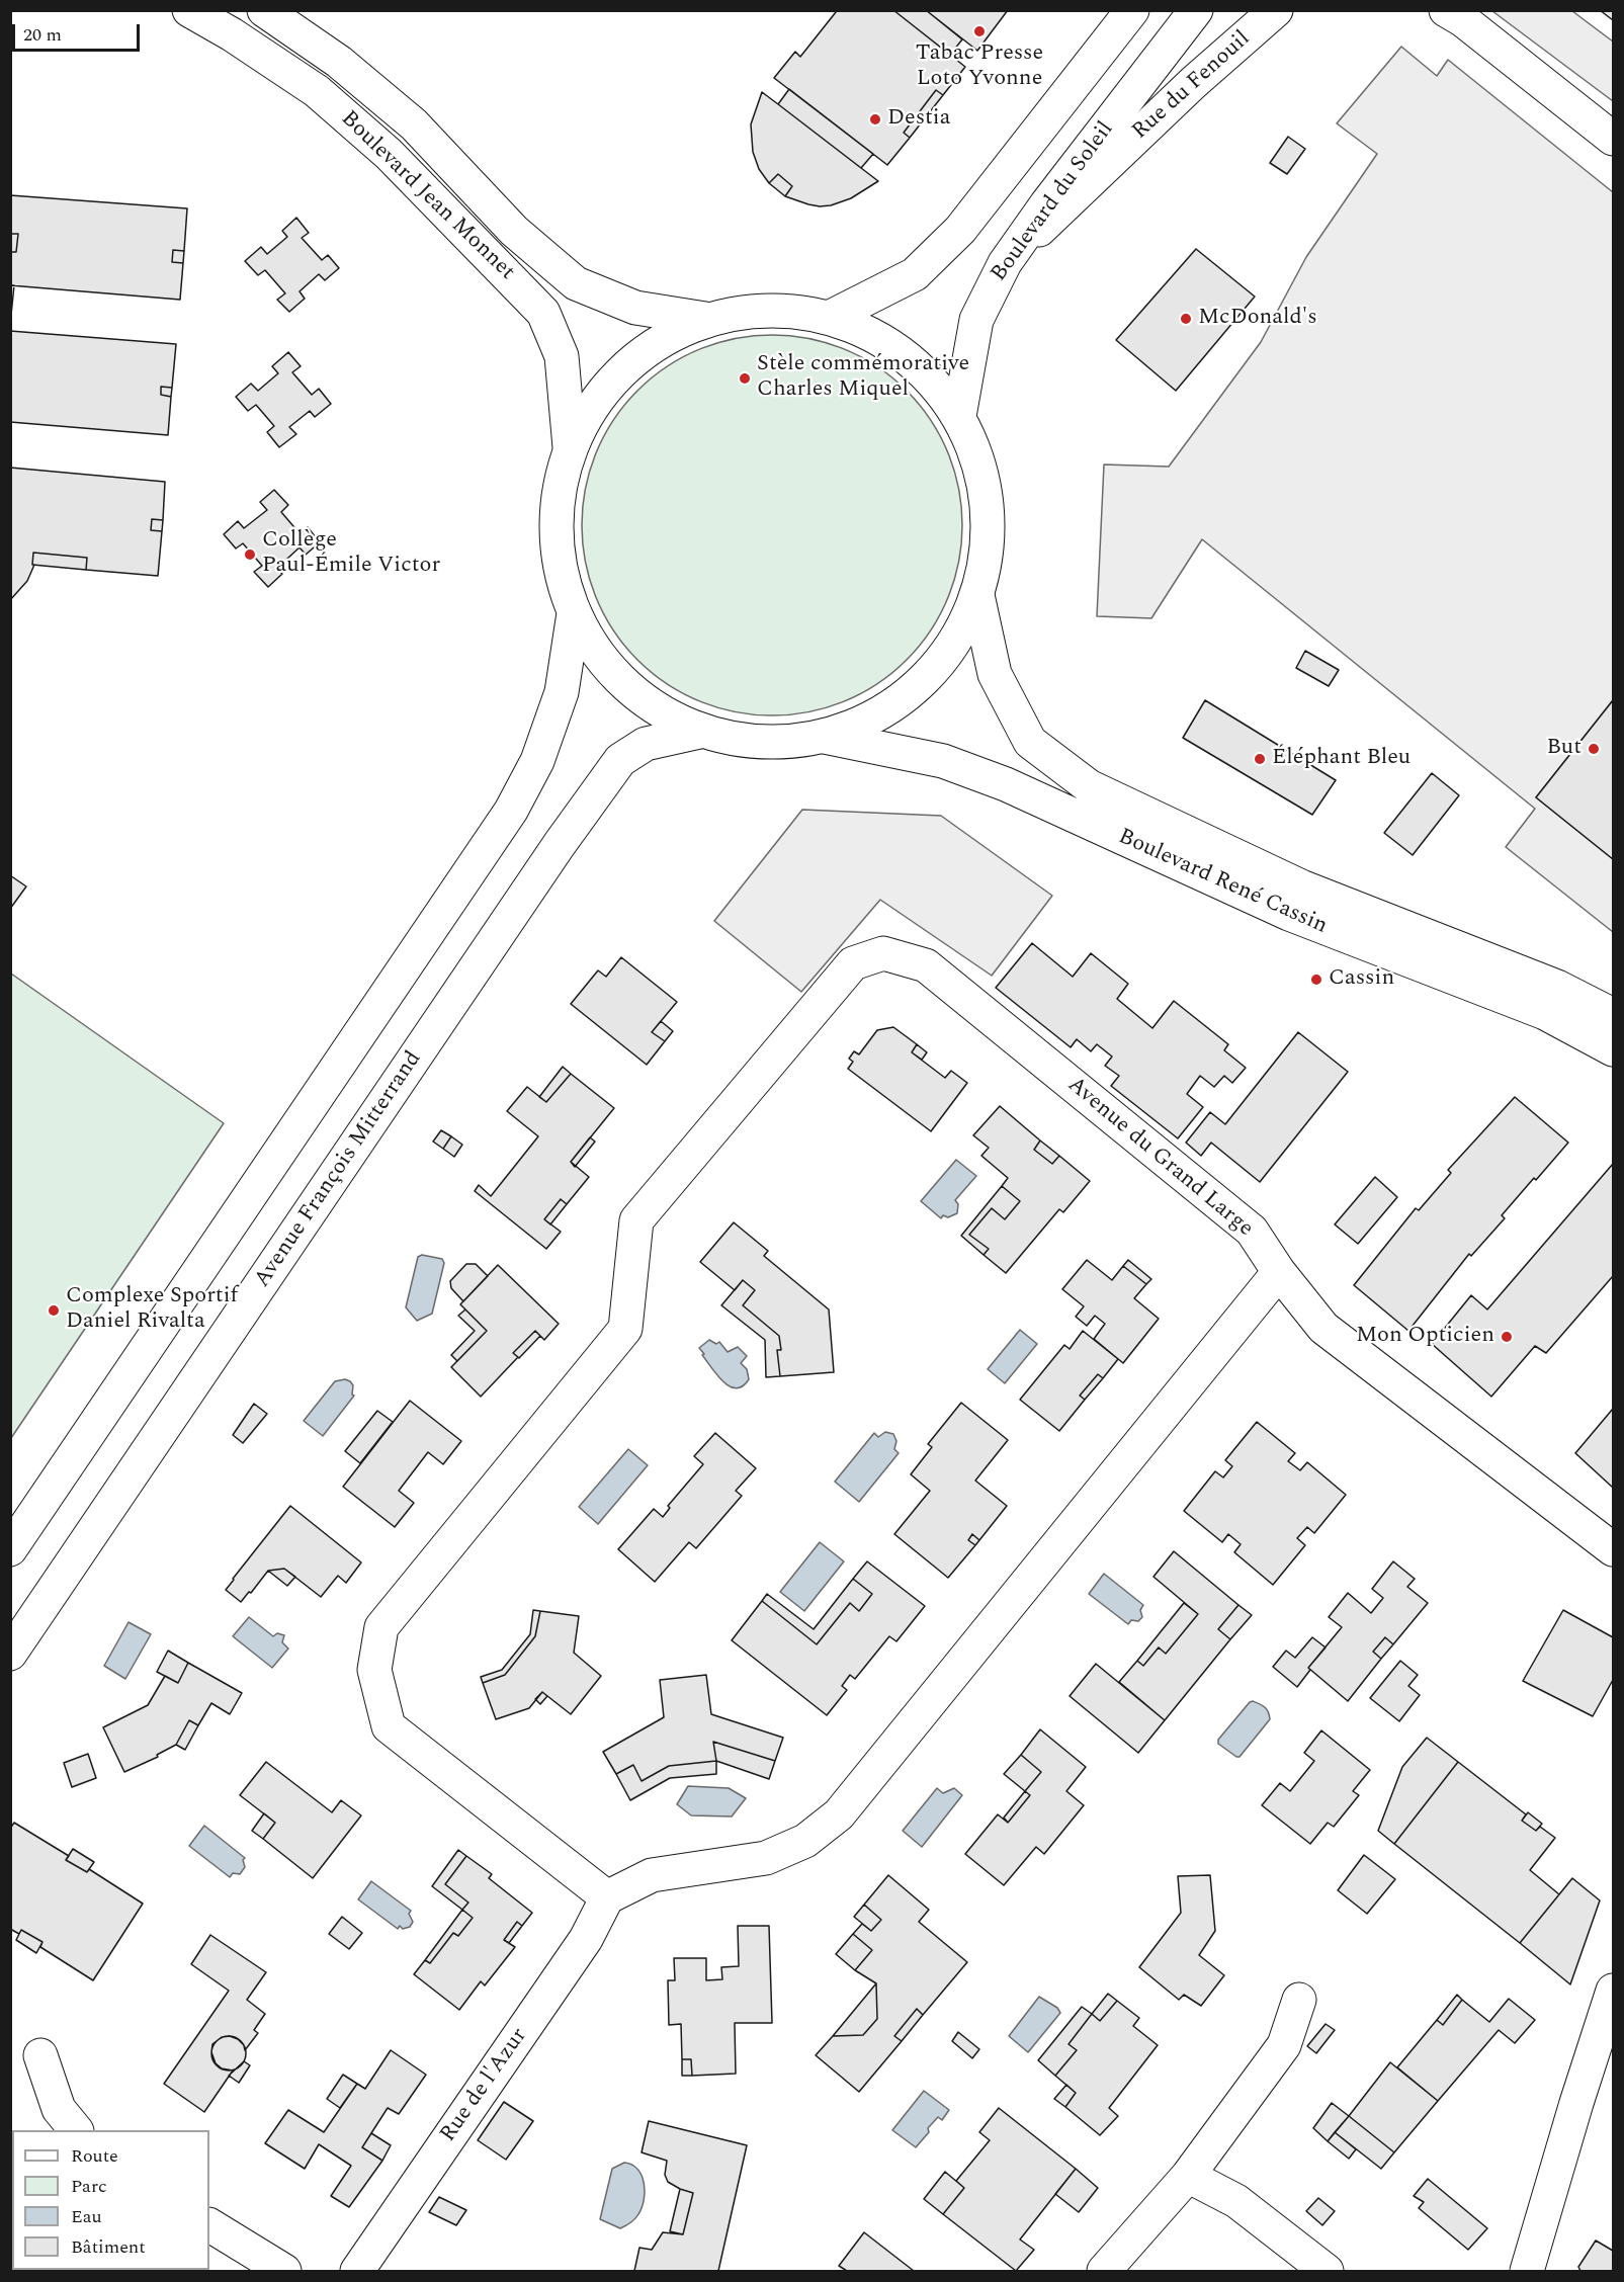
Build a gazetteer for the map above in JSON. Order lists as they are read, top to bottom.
{
  "streets": {
    "street": [
      "Rue du Fenouil",
      "Boulevard Jean Monnet",
      "Boulevard du Soleil",
      "Boulevard René Cassin",
      "Avenue du Grand Large",
      "Avenue François Mitterrand",
      "Rue de l'Azur"
    ]
  },
  "crossings": [
    ["Rue du Fenouil", "Boulevard du Soleil"],
    ["Avenue du Grand Large", "Rue de l'Azur"]
  ],
  "places": [
    "Tabac Presse Loto Yvonne",
    "Destia",
    "McDonald's",
    "Stèle commémorative Charles Miquel",
    "Collège Paul-Émile Victor",
    "But",
    "Éléphant Bleu",
    "Cassin",
    "Complexe Sportif Daniel Rivalta",
    "Mon Opticien"
  ],
  "legend": [
    "Route",
    "Parc",
    "Eau",
    "Bâtiment"
  ],
  "scale_bar": "20 m"
}
